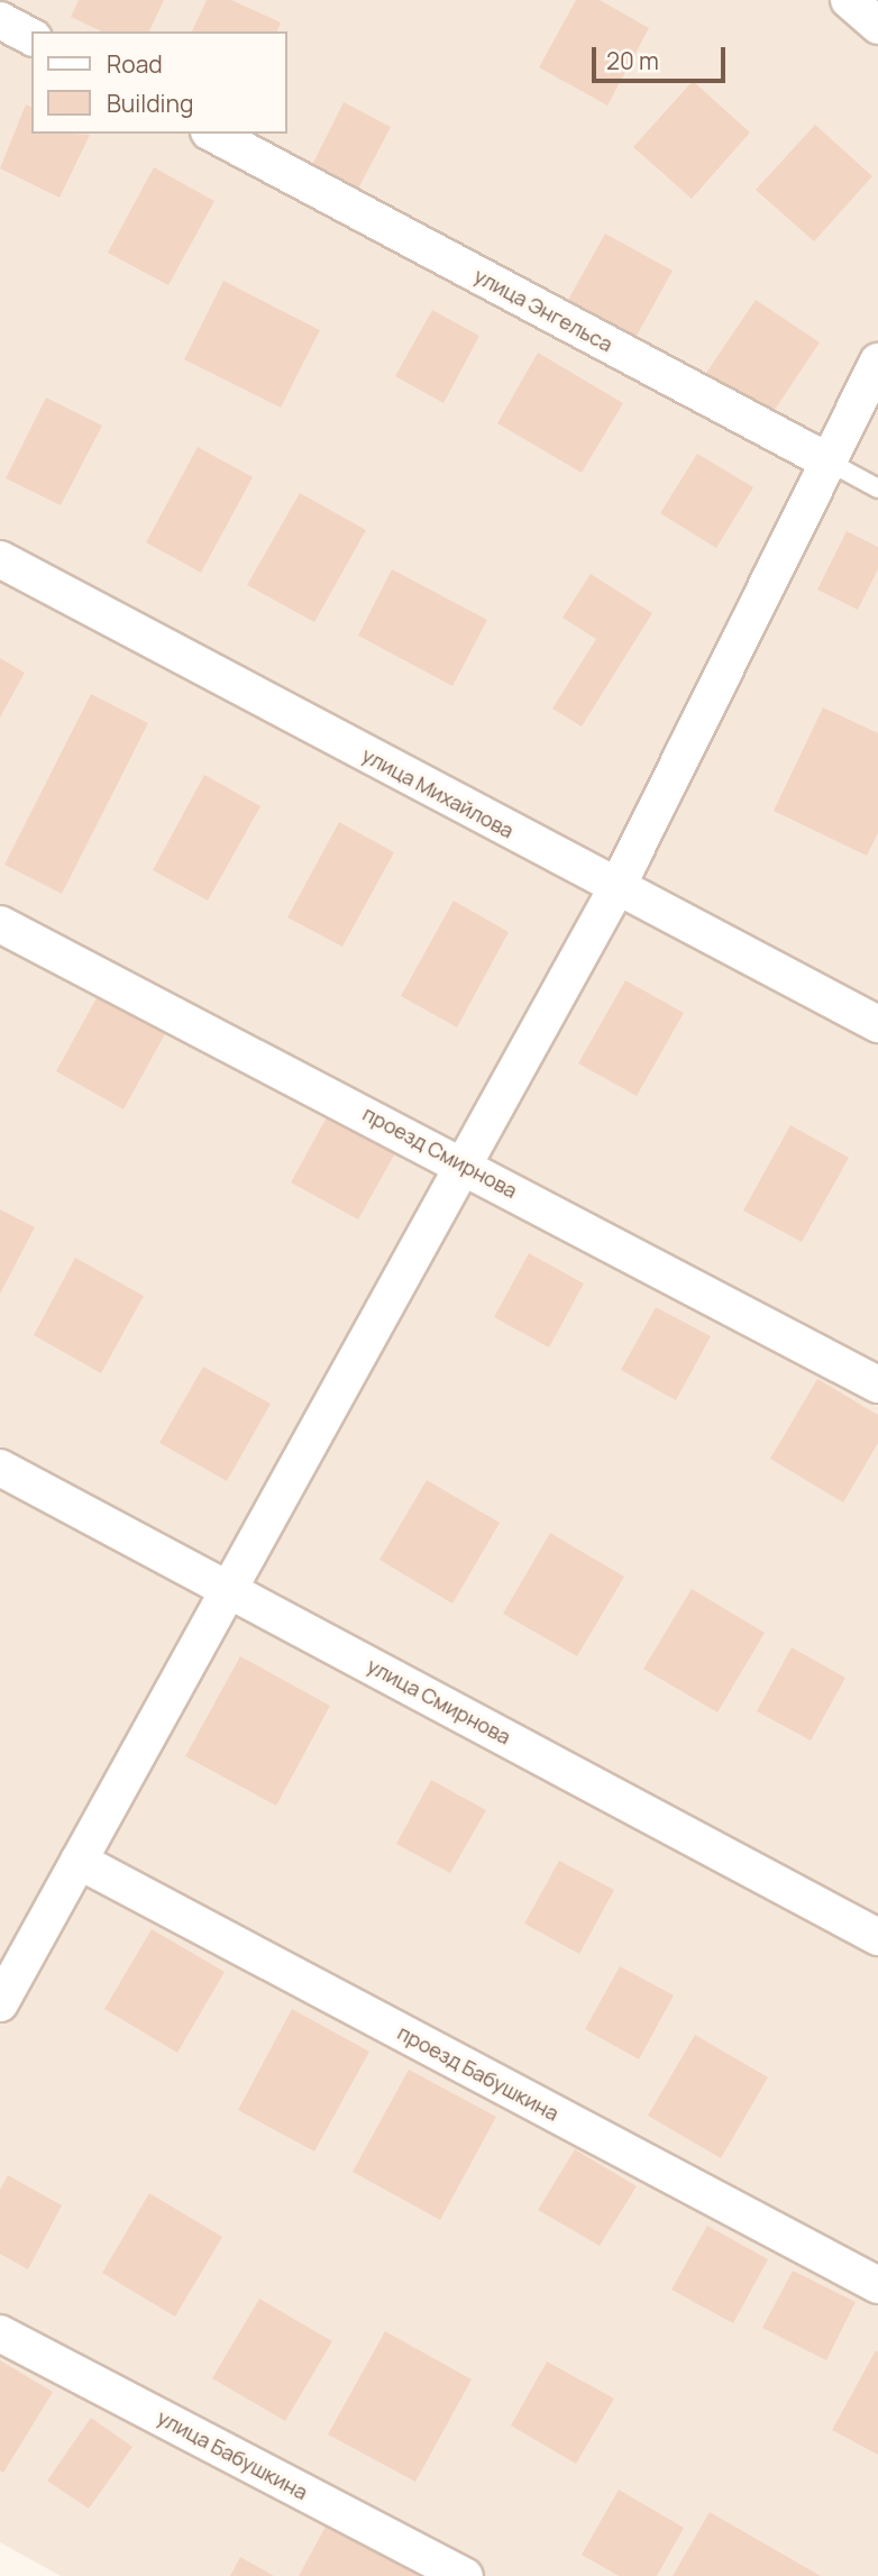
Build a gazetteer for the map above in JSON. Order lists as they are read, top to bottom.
{
  "streets": {
    "street": [
      "улица Энгельса",
      "улица Михайлова",
      "проезд Смирнова",
      "улица Смирнова",
      "проезд Бабушкина",
      "улица Бабушкина"
    ]
  },
  "legend": ["Road", "Building"],
  "scale_bar": "20 m"
}
